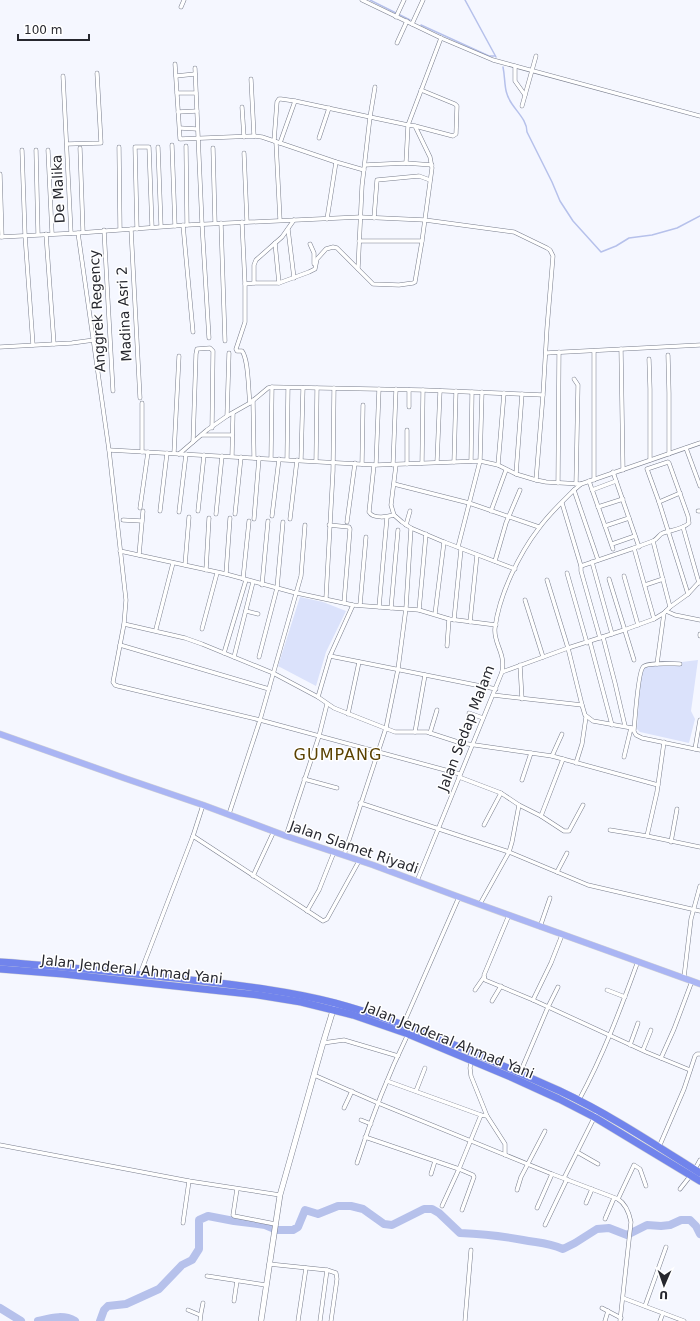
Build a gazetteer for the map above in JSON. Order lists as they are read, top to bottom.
{
  "streets": {
    "highway": ["Jalan Jenderal Ahmad Yani"],
    "main road": ["Jalan Slamet Riyadi"],
    "street": [
      "De Malika",
      "Anggrek Regency",
      "Madina Asri 2",
      "Jalan Sedap Malam"
    ]
  },
  "crossings": [
    ["Jalan Sedap Malam", "Jalan Slamet Riyadi"]
  ],
  "districts": ["GUMPANG"],
  "scale_bar": "100 m",
  "north": "bottom"
}
